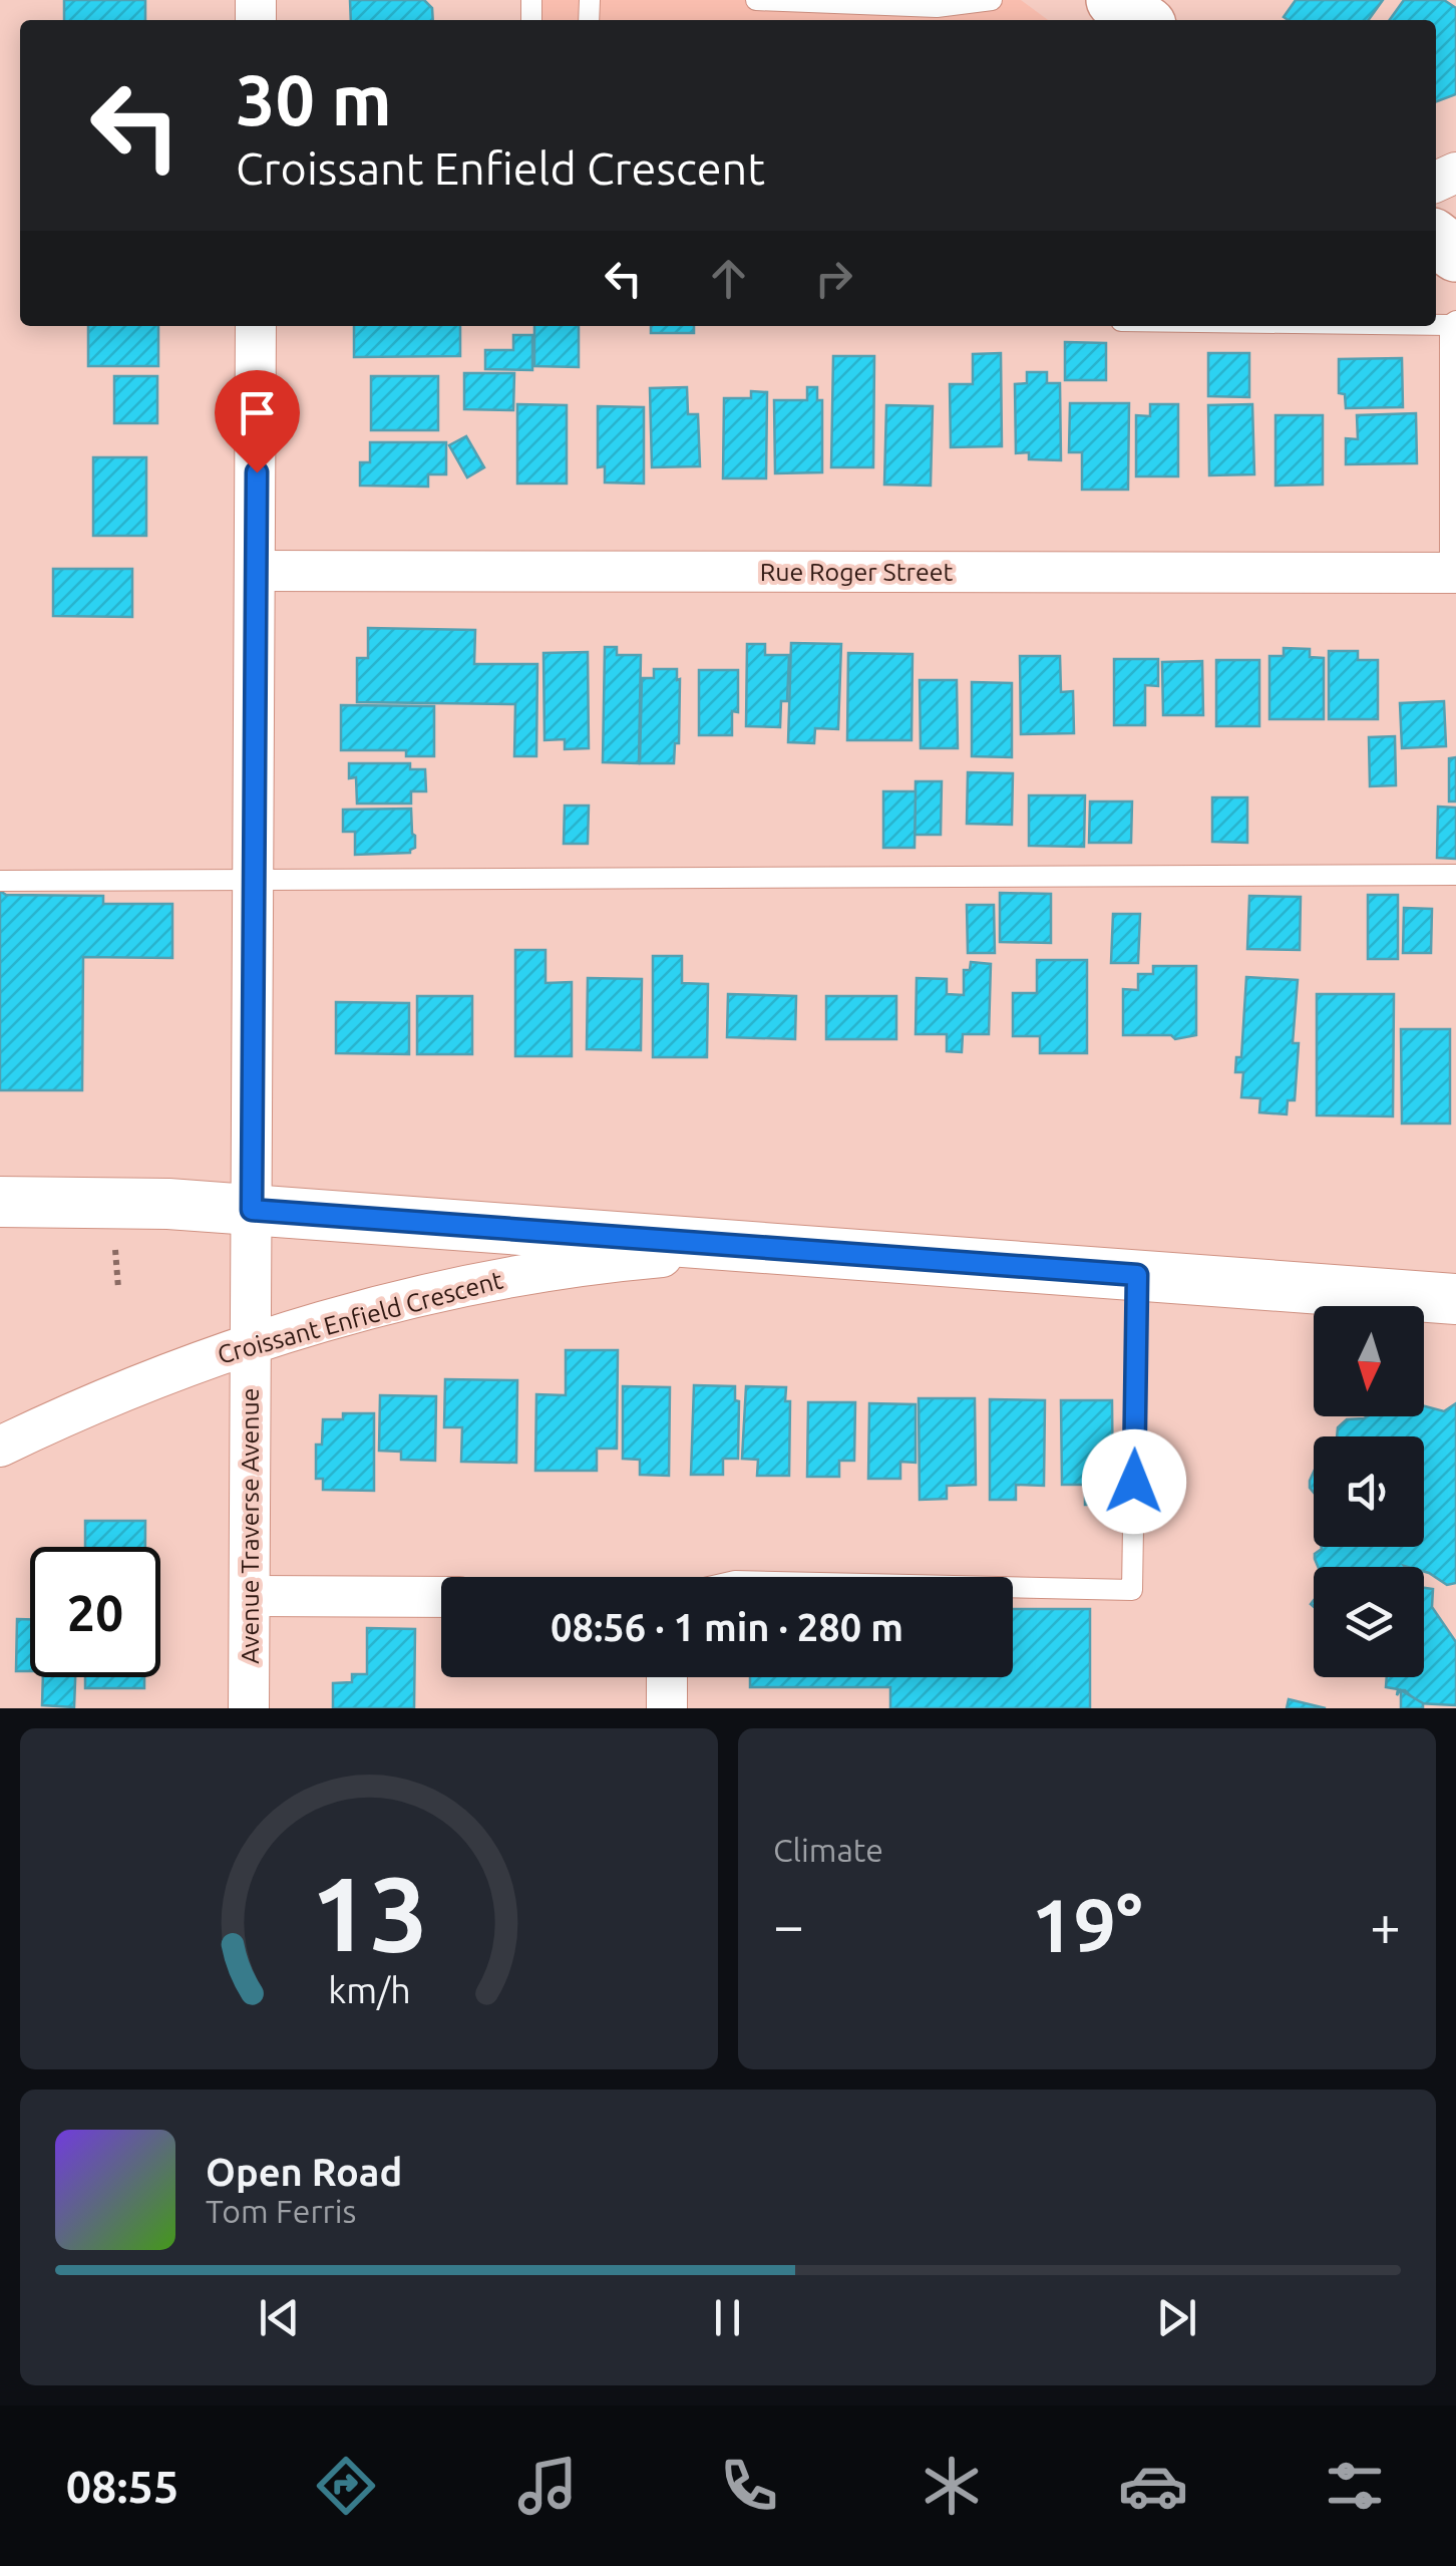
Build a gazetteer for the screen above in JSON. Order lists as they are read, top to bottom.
{
  "streets": {
    "street": ["Rue Roger Street", "Croissant Enfield Crescent", "Avenue Traverse Avenue"]
  },
  "crossings": [
    ["Rue Roger Street", "Avenue Traverse Avenue"],
    ["Croissant Enfield Crescent", "Avenue Traverse Avenue"]
  ],
  "north": "bottom",
  "page": {
    "turn": ["30 m", "Croissant Enfield Crescent"],
    "limit": "20",
    "trip": "08:56 · 1 min · 280 m",
    "tile": "Climate",
    "heat": ["−", "19°", "+"],
    "song": ["Open Road", "Tom Ferris"],
    "tabs": "08:55",
    "gauge": ["13", "km/h"]
  }
}
